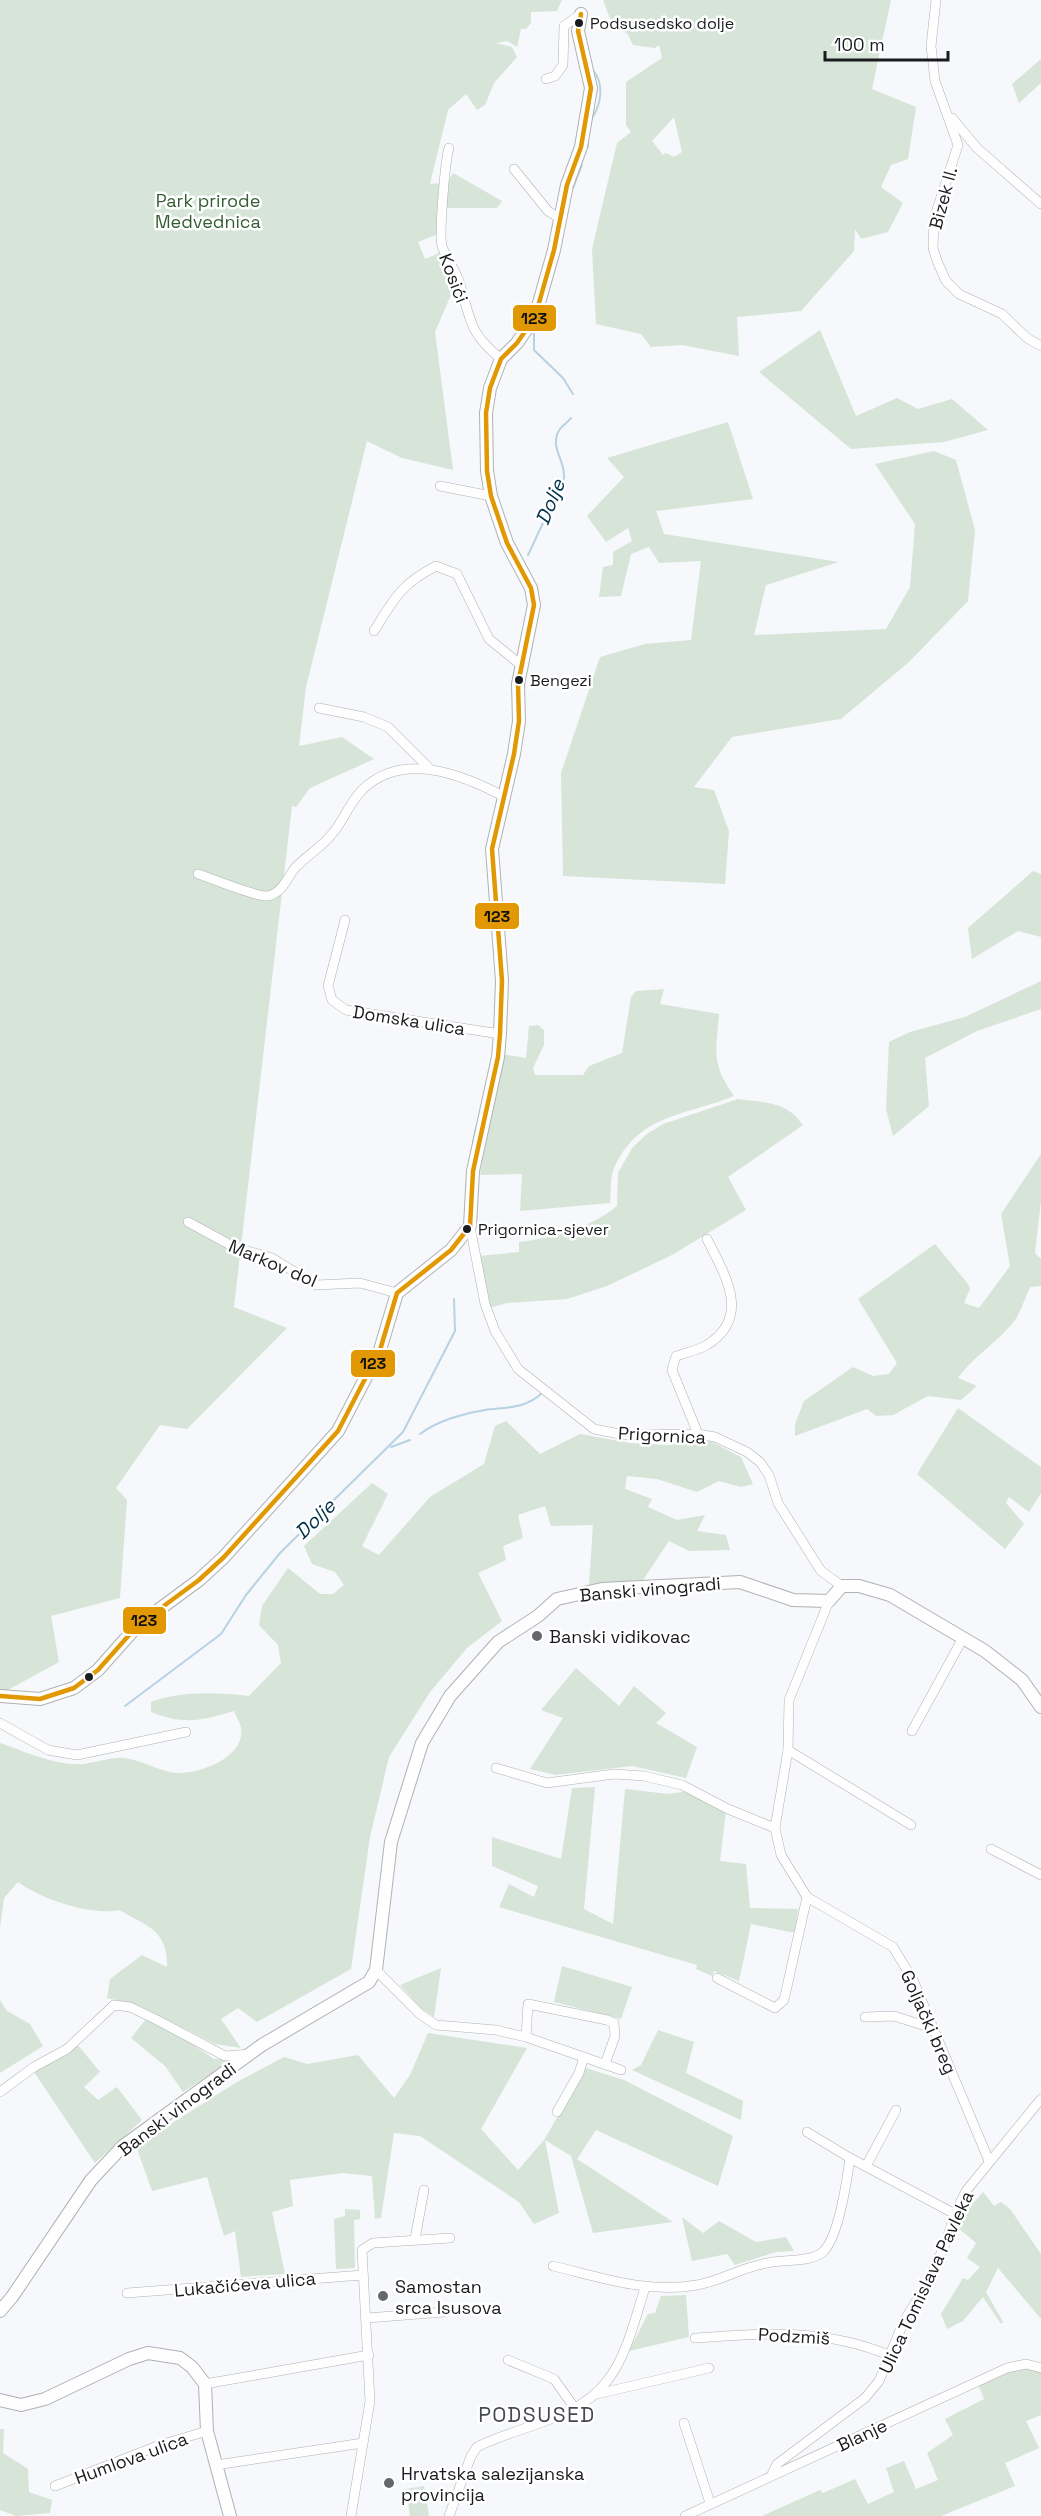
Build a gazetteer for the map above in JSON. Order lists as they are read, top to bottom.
{
  "streets": {
    "street": [
      "Bizek II.",
      "Kosići",
      "Domska ulica",
      "Markov dol",
      "Prigornica",
      "Banski vinogradi",
      "Goljački breg",
      "Ulica Tomislava Pavleka",
      "Lukačićeva ulica",
      "Podzmiš",
      "Blanje",
      "Humlova ulica"
    ]
  },
  "crossings": [
    ["Banski vinogradi", "Goljački breg"],
    ["Goljački breg", "Ulica Tomislava Pavleka"],
    ["Ulica Tomislava Pavleka", "Podzmiš"],
    ["Ulica Tomislava Pavleka", "Blanje"]
  ],
  "districts": ["PODSUSED"],
  "water": ["Dolje"],
  "parks": ["Park prirode Medvednica"],
  "places": [
    "Podsusedsko dolje",
    "Bengezi",
    "Prigornica-sjever",
    "Banski vidikovac",
    "Samostan srca Isusova",
    "Hrvatska salezijanska provincija"
  ],
  "lines": ["transit line 123"],
  "scale_bar": "100 m"
}
